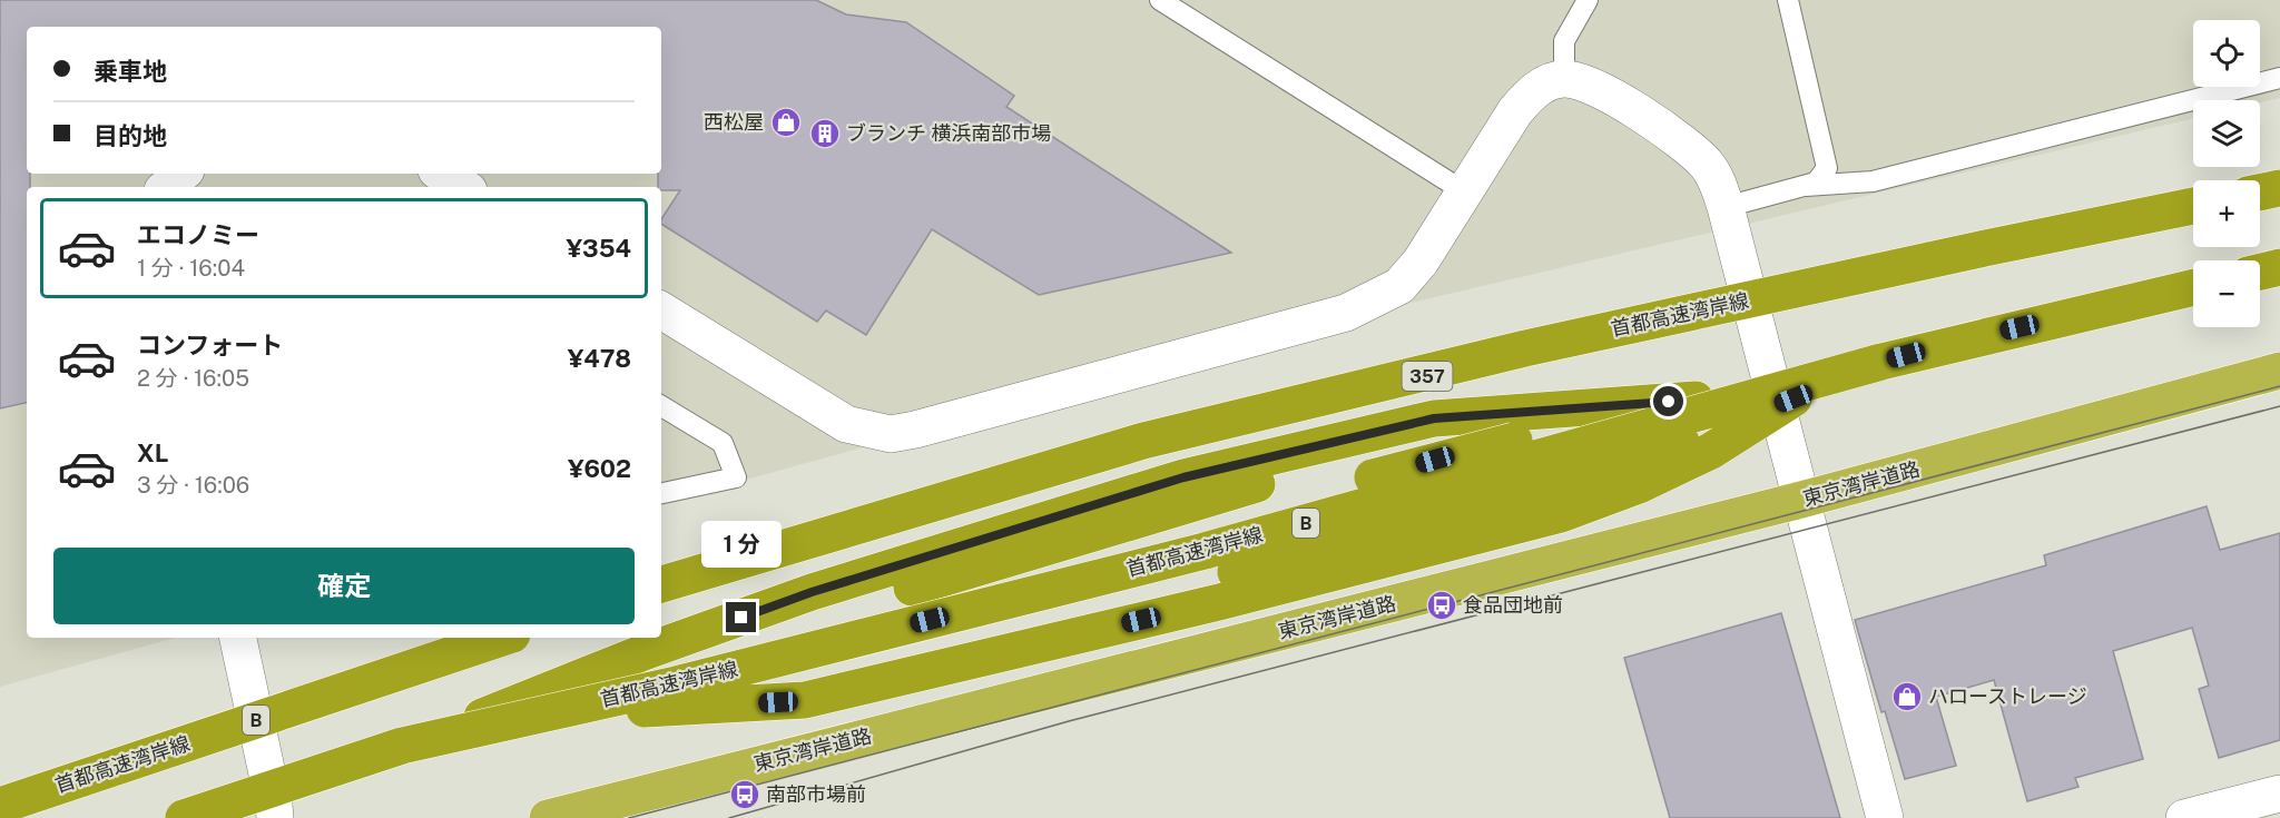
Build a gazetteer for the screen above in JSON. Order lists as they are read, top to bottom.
{
  "streets": {
    "highway": [
      "首都高速湾岸線",
      "357",
      "東京湾岸道路",
      "B"
    ]
  },
  "places": {
    "shop": ["西松屋", "ハローストレージ"],
    "building": ["ブランチ 横浜南部市場"],
    "bus stop": ["食品団地前", "南部市場前"]
  },
  "page": {
    "map_buttons": ["+", "−"],
    "banner": ["乗車地", "目的地"],
    "list": [
      {
        "name": "エコノミー",
        "note": "1 分 · 16:04",
        "value": "¥354"
      },
      {
        "name": "コンフォート",
        "note": "2 分 · 16:05",
        "value": "¥478"
      },
      {
        "name": "XL",
        "note": "3 分 · 16:06",
        "value": "¥602"
      }
    ],
    "bubble": "1 分",
    "buttons": "確定"
  }
}
